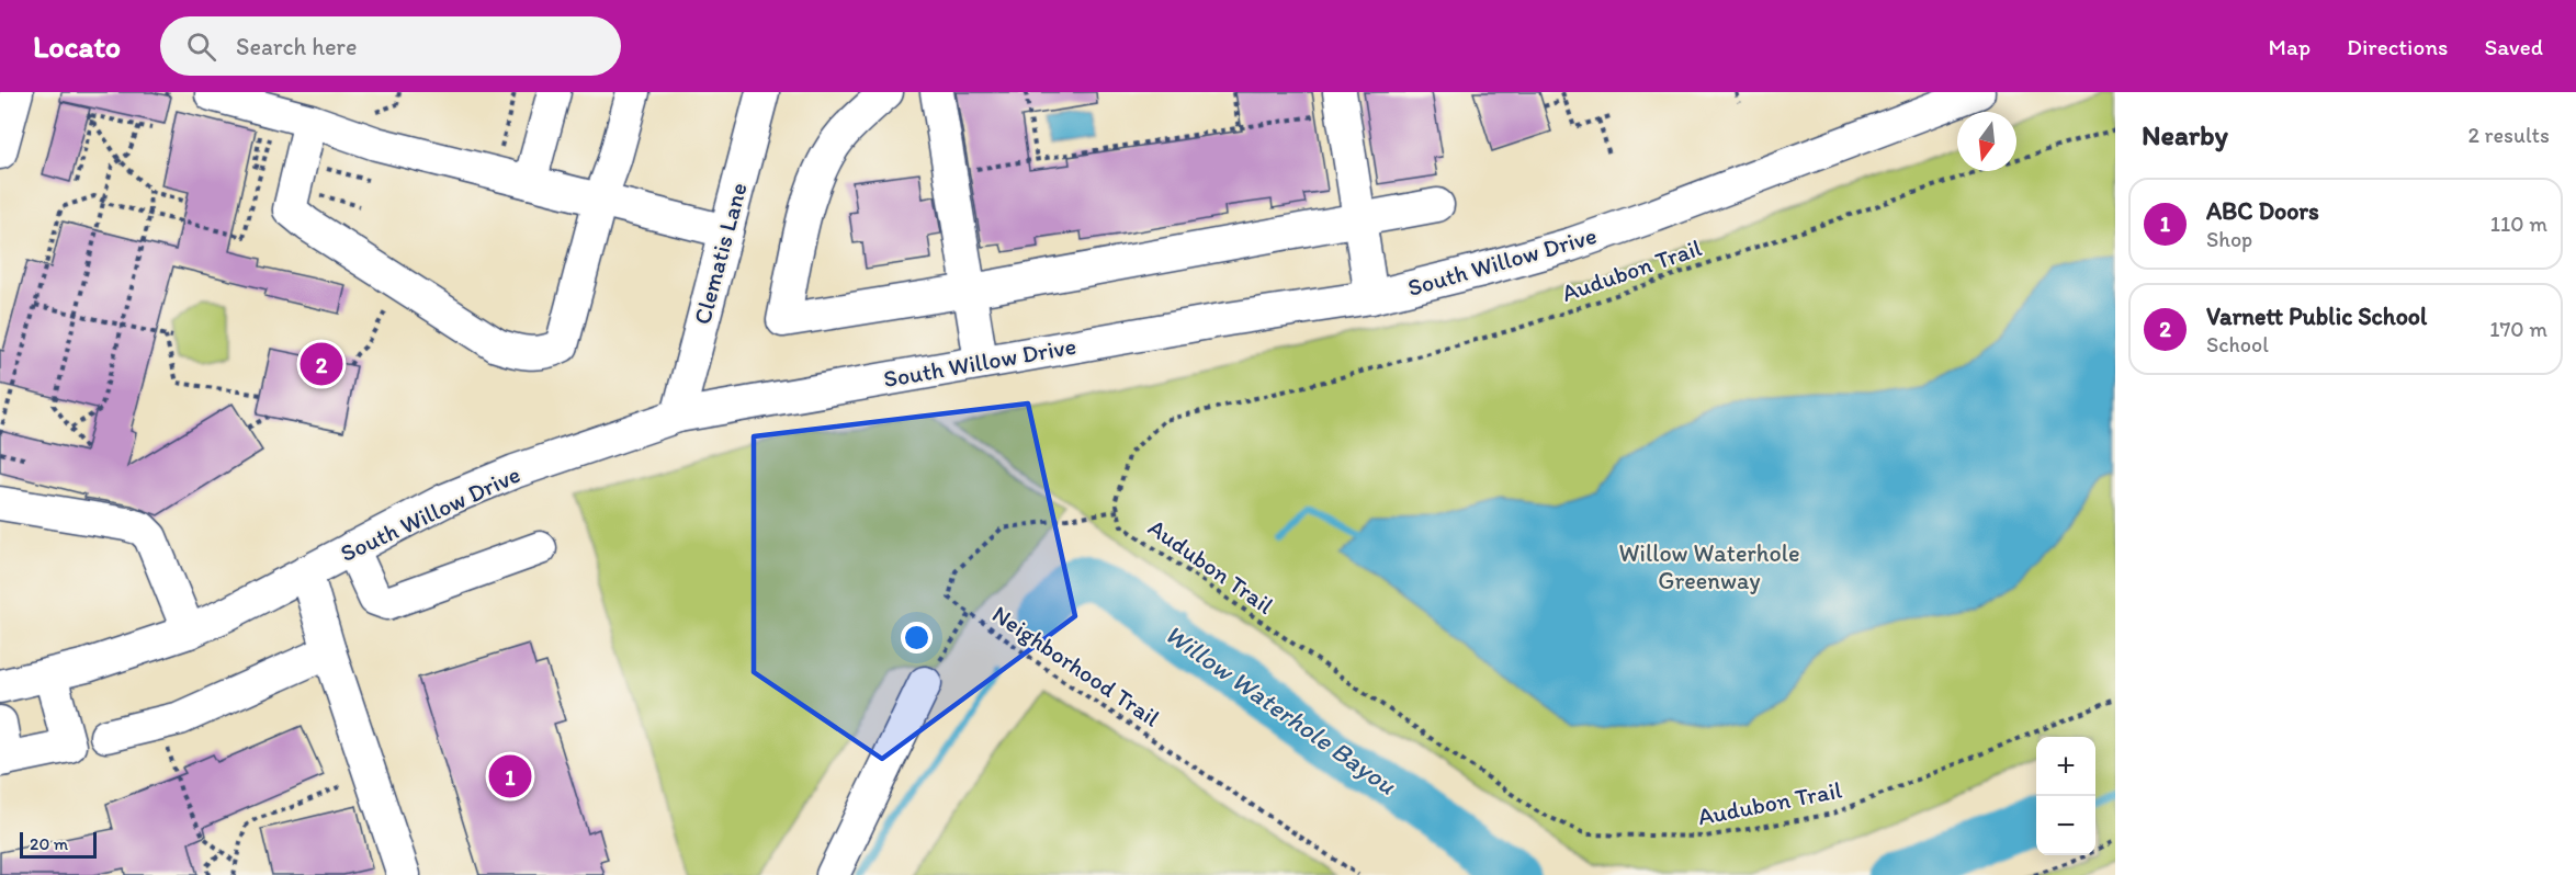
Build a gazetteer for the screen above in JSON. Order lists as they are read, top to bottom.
{
  "streets": {
    "street": ["Clematis Lane", "South Willow Drive"],
    "path": ["Audubon Trail", "Neighborhood Trail"]
  },
  "crossings": [
    ["Clematis Lane", "South Willow Drive"],
    ["Audubon Trail", "Neighborhood Trail"]
  ],
  "water": ["Willow Waterhole Bayou"],
  "parks": ["Willow Waterhole Greenway"],
  "scale_bar": "20 m",
  "north": "bottom",
  "page": {
    "header": "Locato",
    "search": "Search here",
    "nav": ["Map", "Directions", "Saved"],
    "heading": ["Nearby", "2 results"],
    "list": [
      {
        "mark": "1",
        "name": "ABC Doors",
        "note": "Shop",
        "value": "110 m"
      },
      {
        "mark": "2",
        "name": "Varnett Public School",
        "note": "School",
        "value": "170 m"
      }
    ],
    "pins": ["2", "1"],
    "map_buttons": ["+", "−"],
    "scale": "20 m"
  }
}
